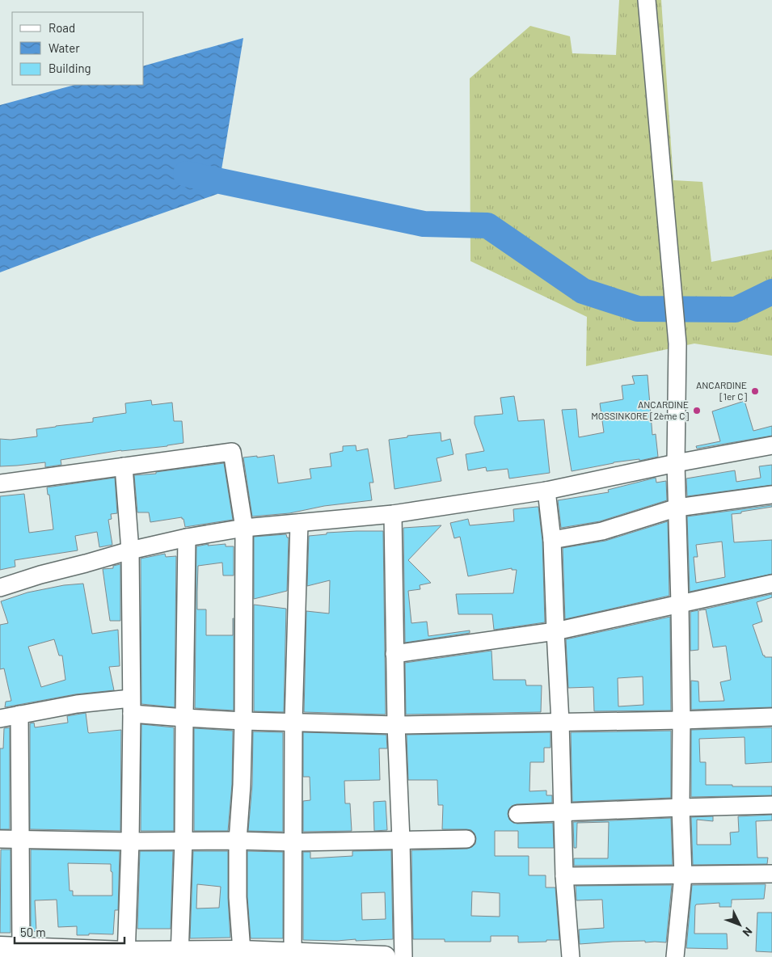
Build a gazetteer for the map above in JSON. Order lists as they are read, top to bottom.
{
  "places": ["ANCARDINE [1er C]", "ANCARDINE MOSSINKORE [2ème C]"],
  "legend": ["Road", "Water", "Building"],
  "scale_bar": "50 m",
  "north": "bottom right"
}
